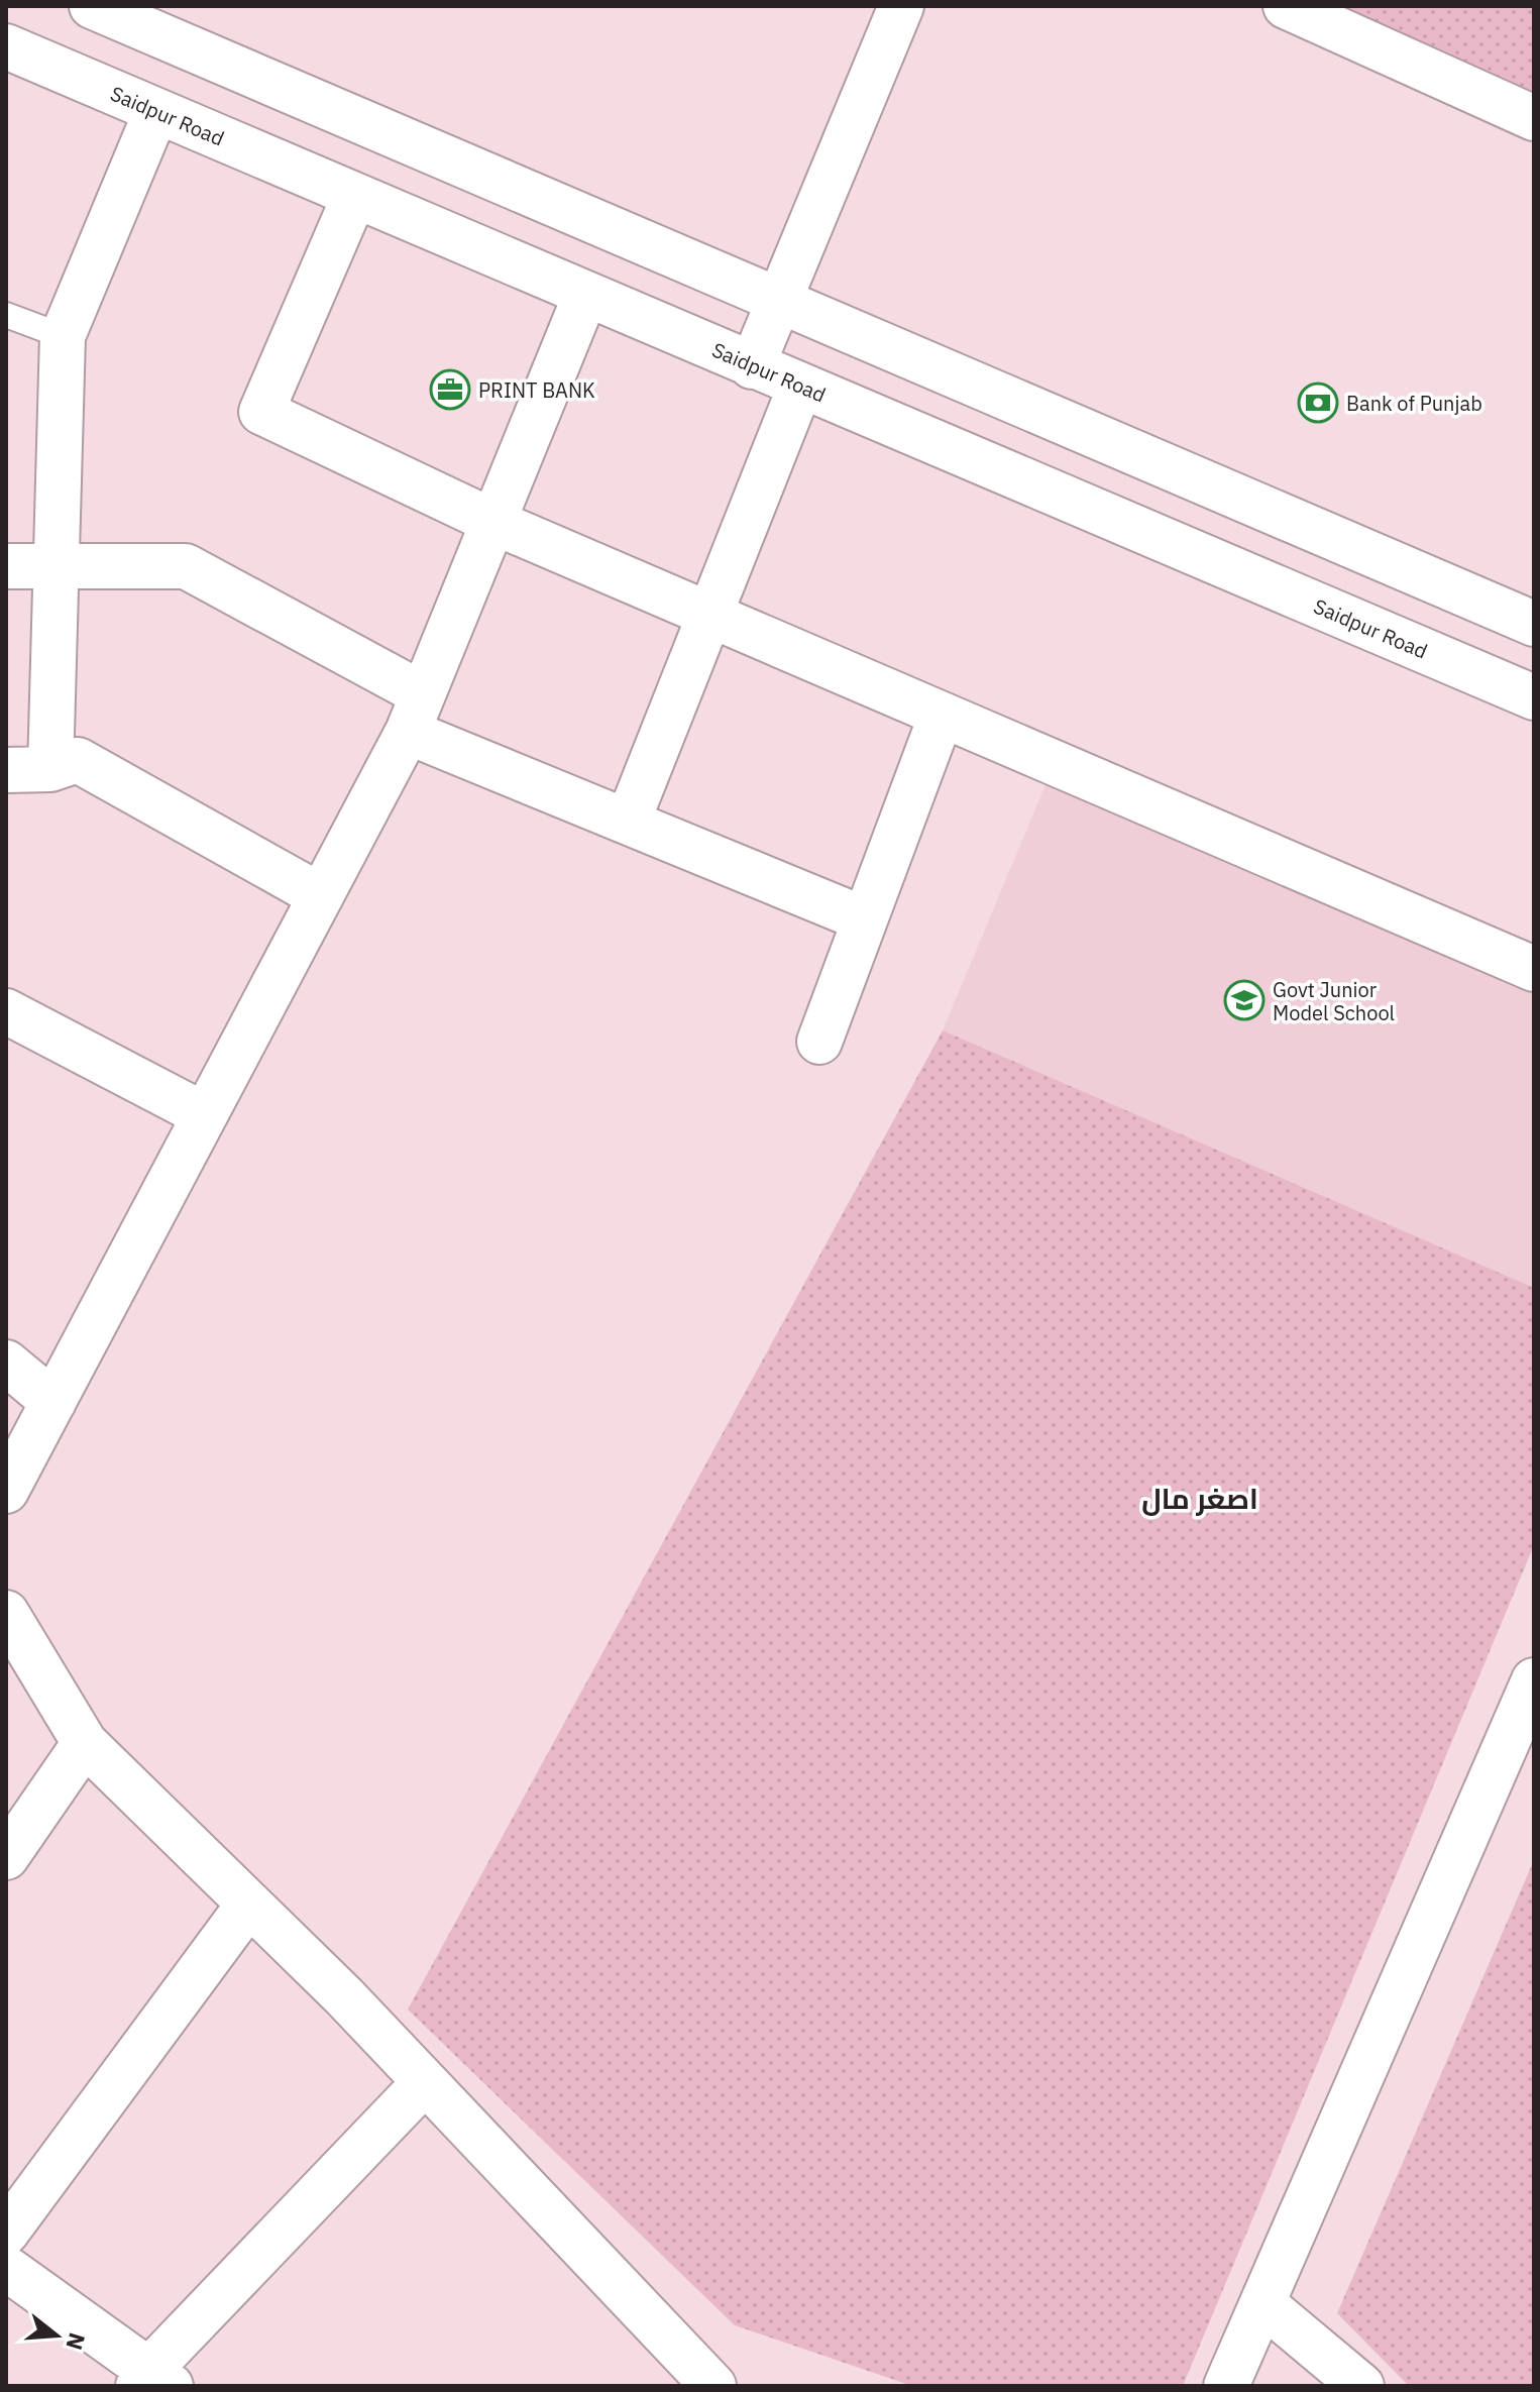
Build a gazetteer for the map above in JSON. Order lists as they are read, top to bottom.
{
  "streets": {
    "street": ["Saidpur Road"]
  },
  "districts": ["اصغر مال"],
  "places": {
    "office": ["PRINT BANK"],
    "bank": ["Bank of Punjab"],
    "school or university": ["Govt Junior Model School"]
  },
  "north": "right"
}
